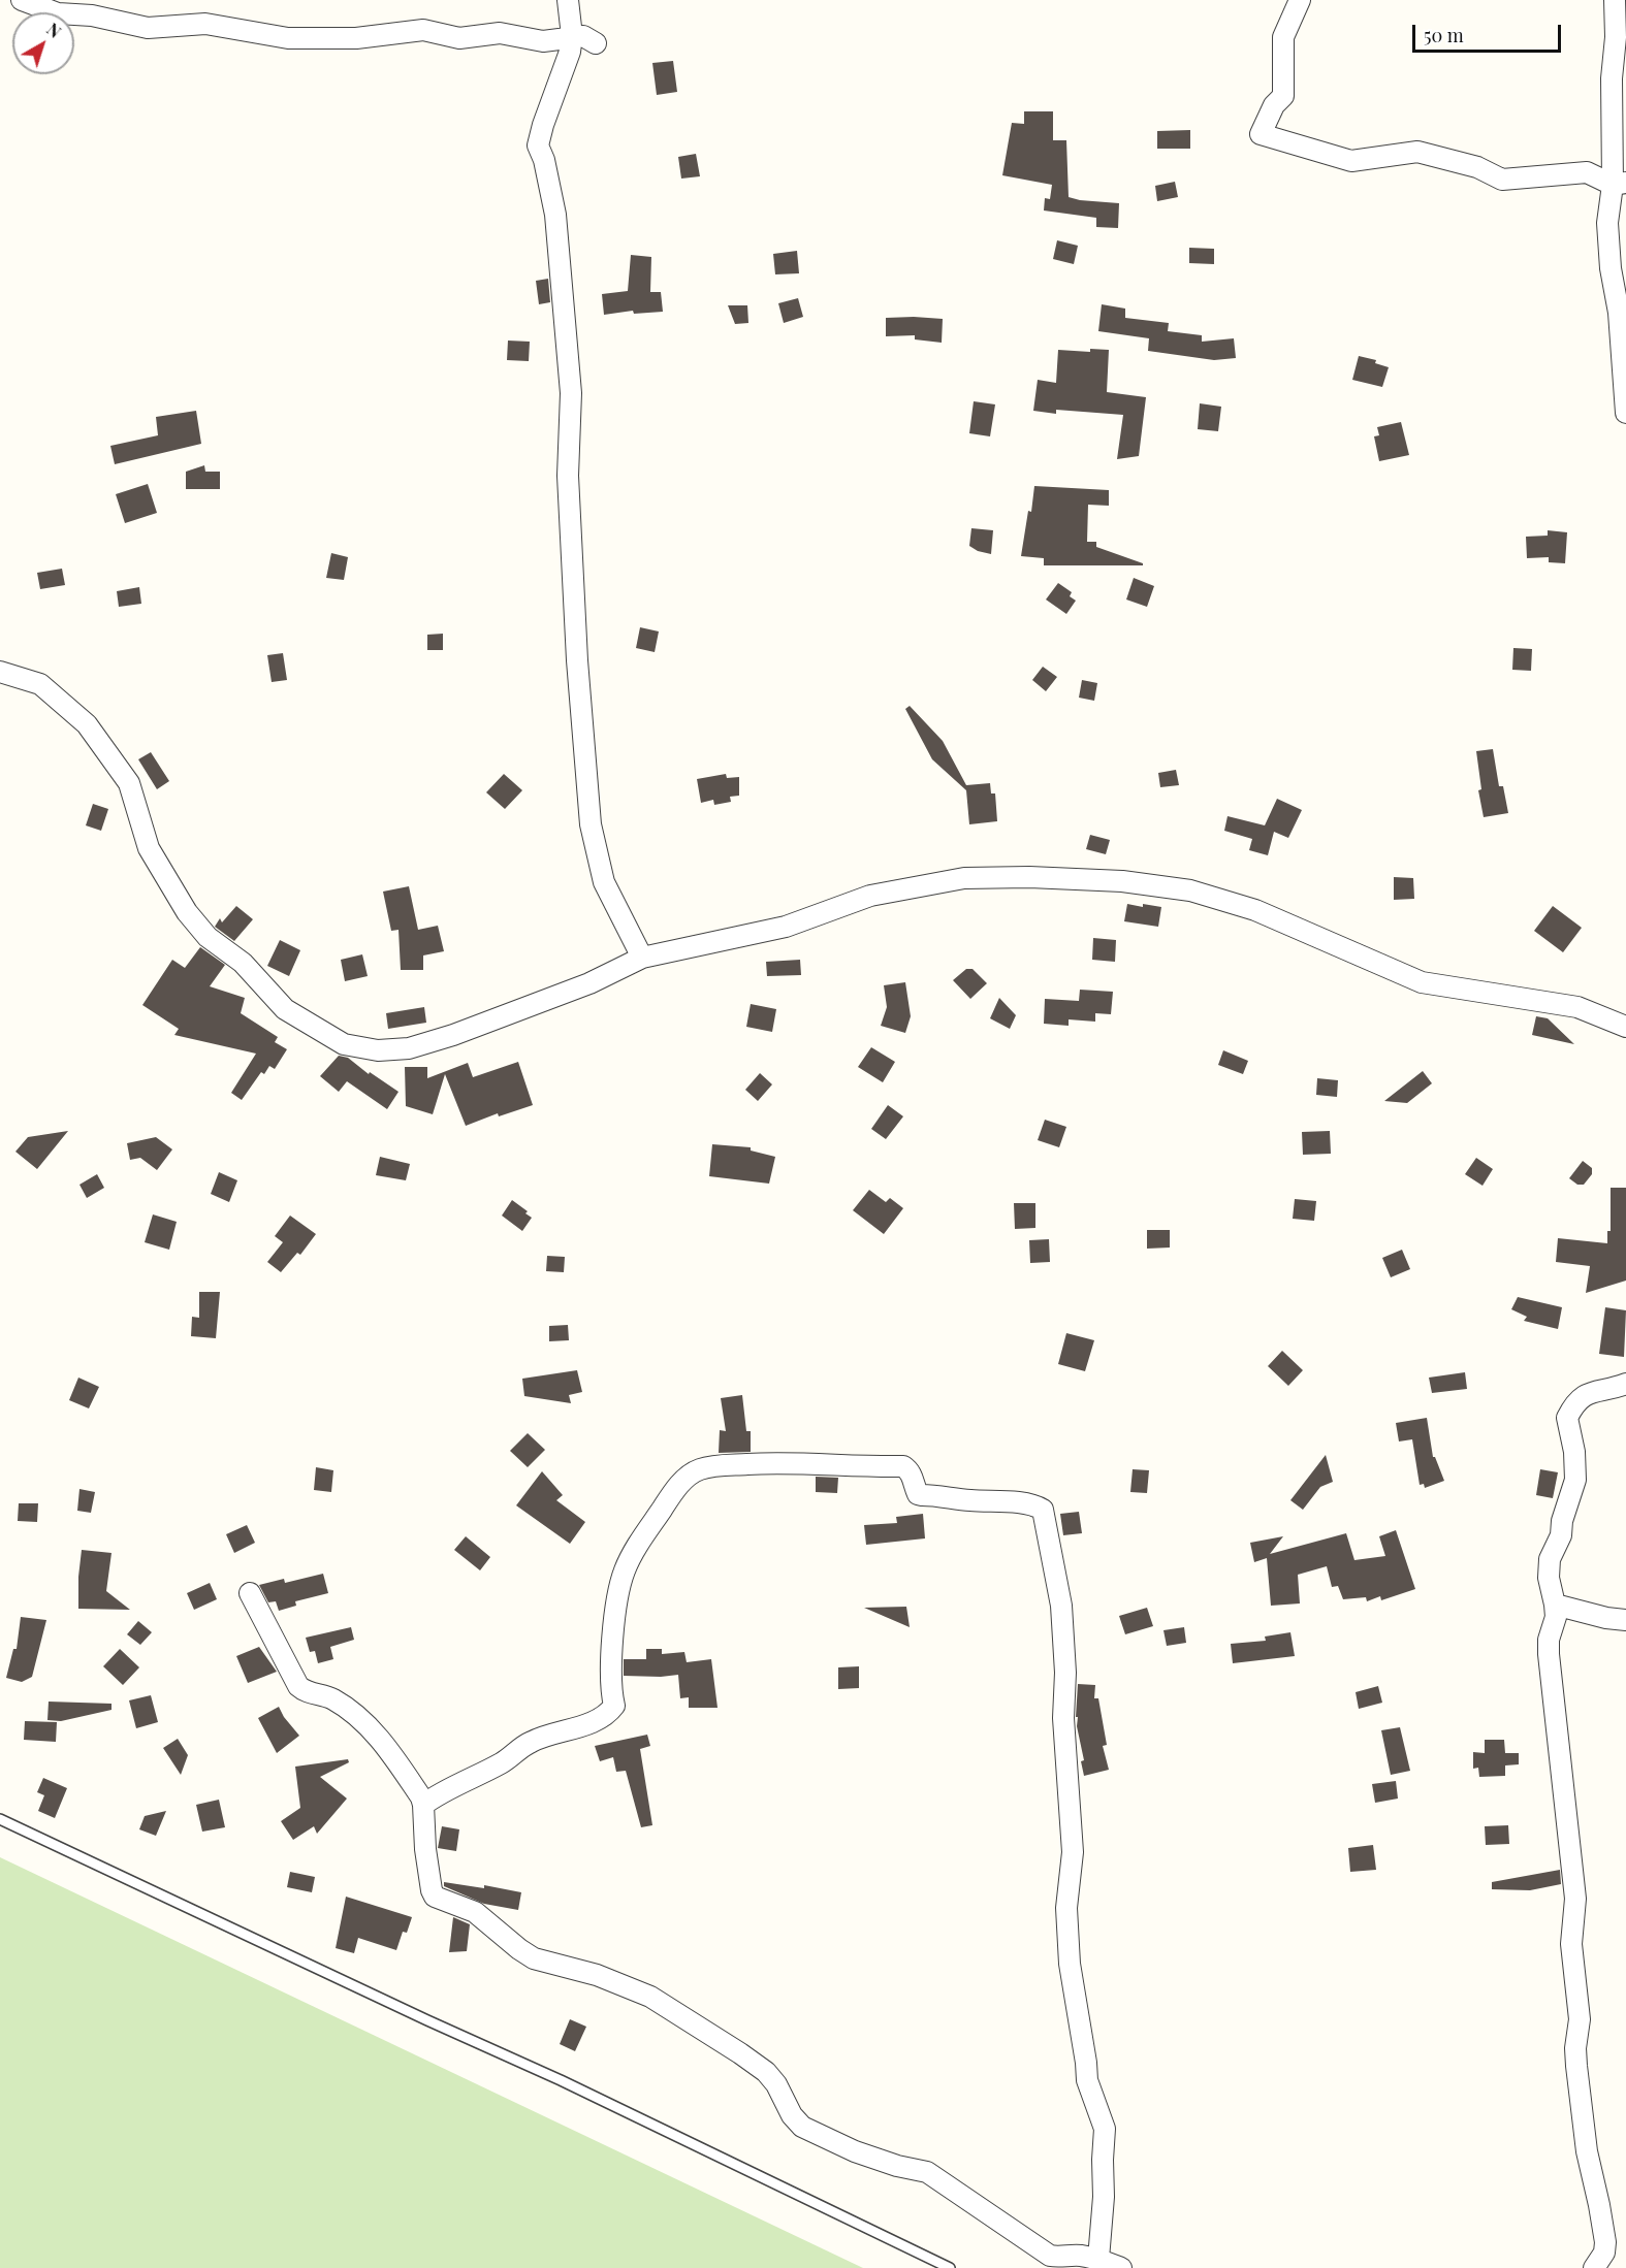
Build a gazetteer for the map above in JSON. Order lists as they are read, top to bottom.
{
  "scale_bar": "50 m",
  "north": "top right"
}
